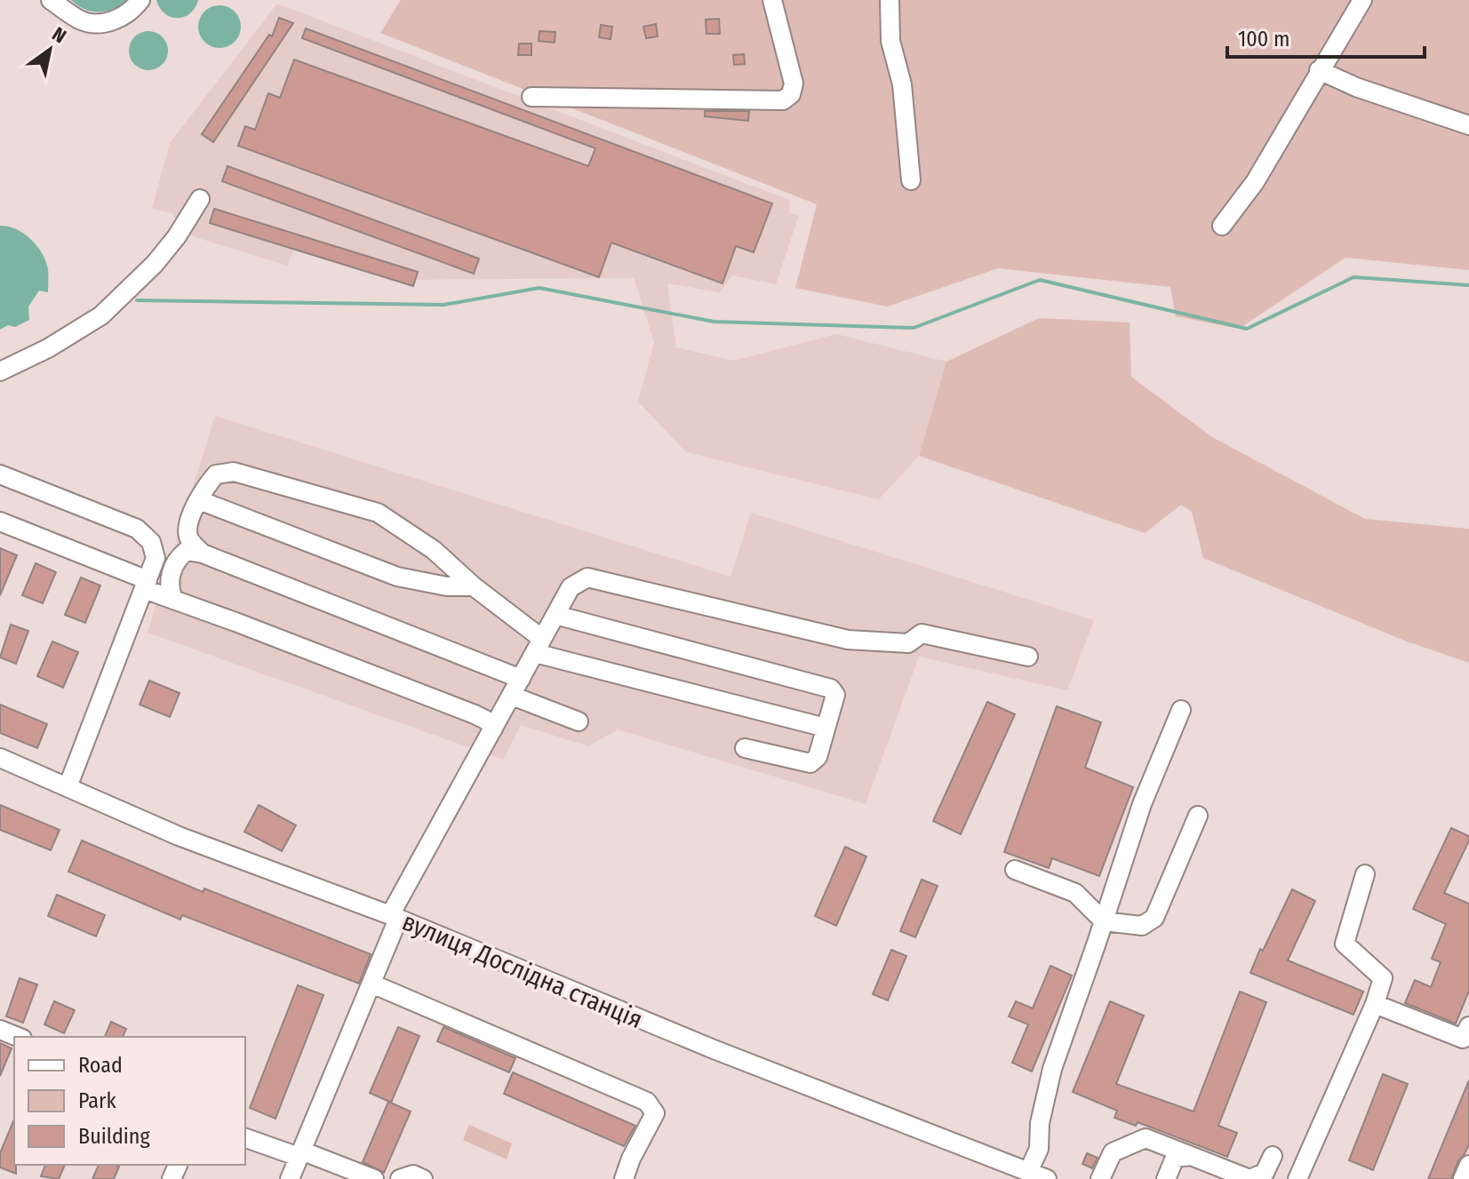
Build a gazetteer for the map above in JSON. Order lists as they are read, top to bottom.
{
  "streets": {
    "street": ["вулиця Дослідна станція"]
  },
  "legend": ["Road", "Park", "Building"],
  "scale_bar": "100 m",
  "north": "top right"
}
